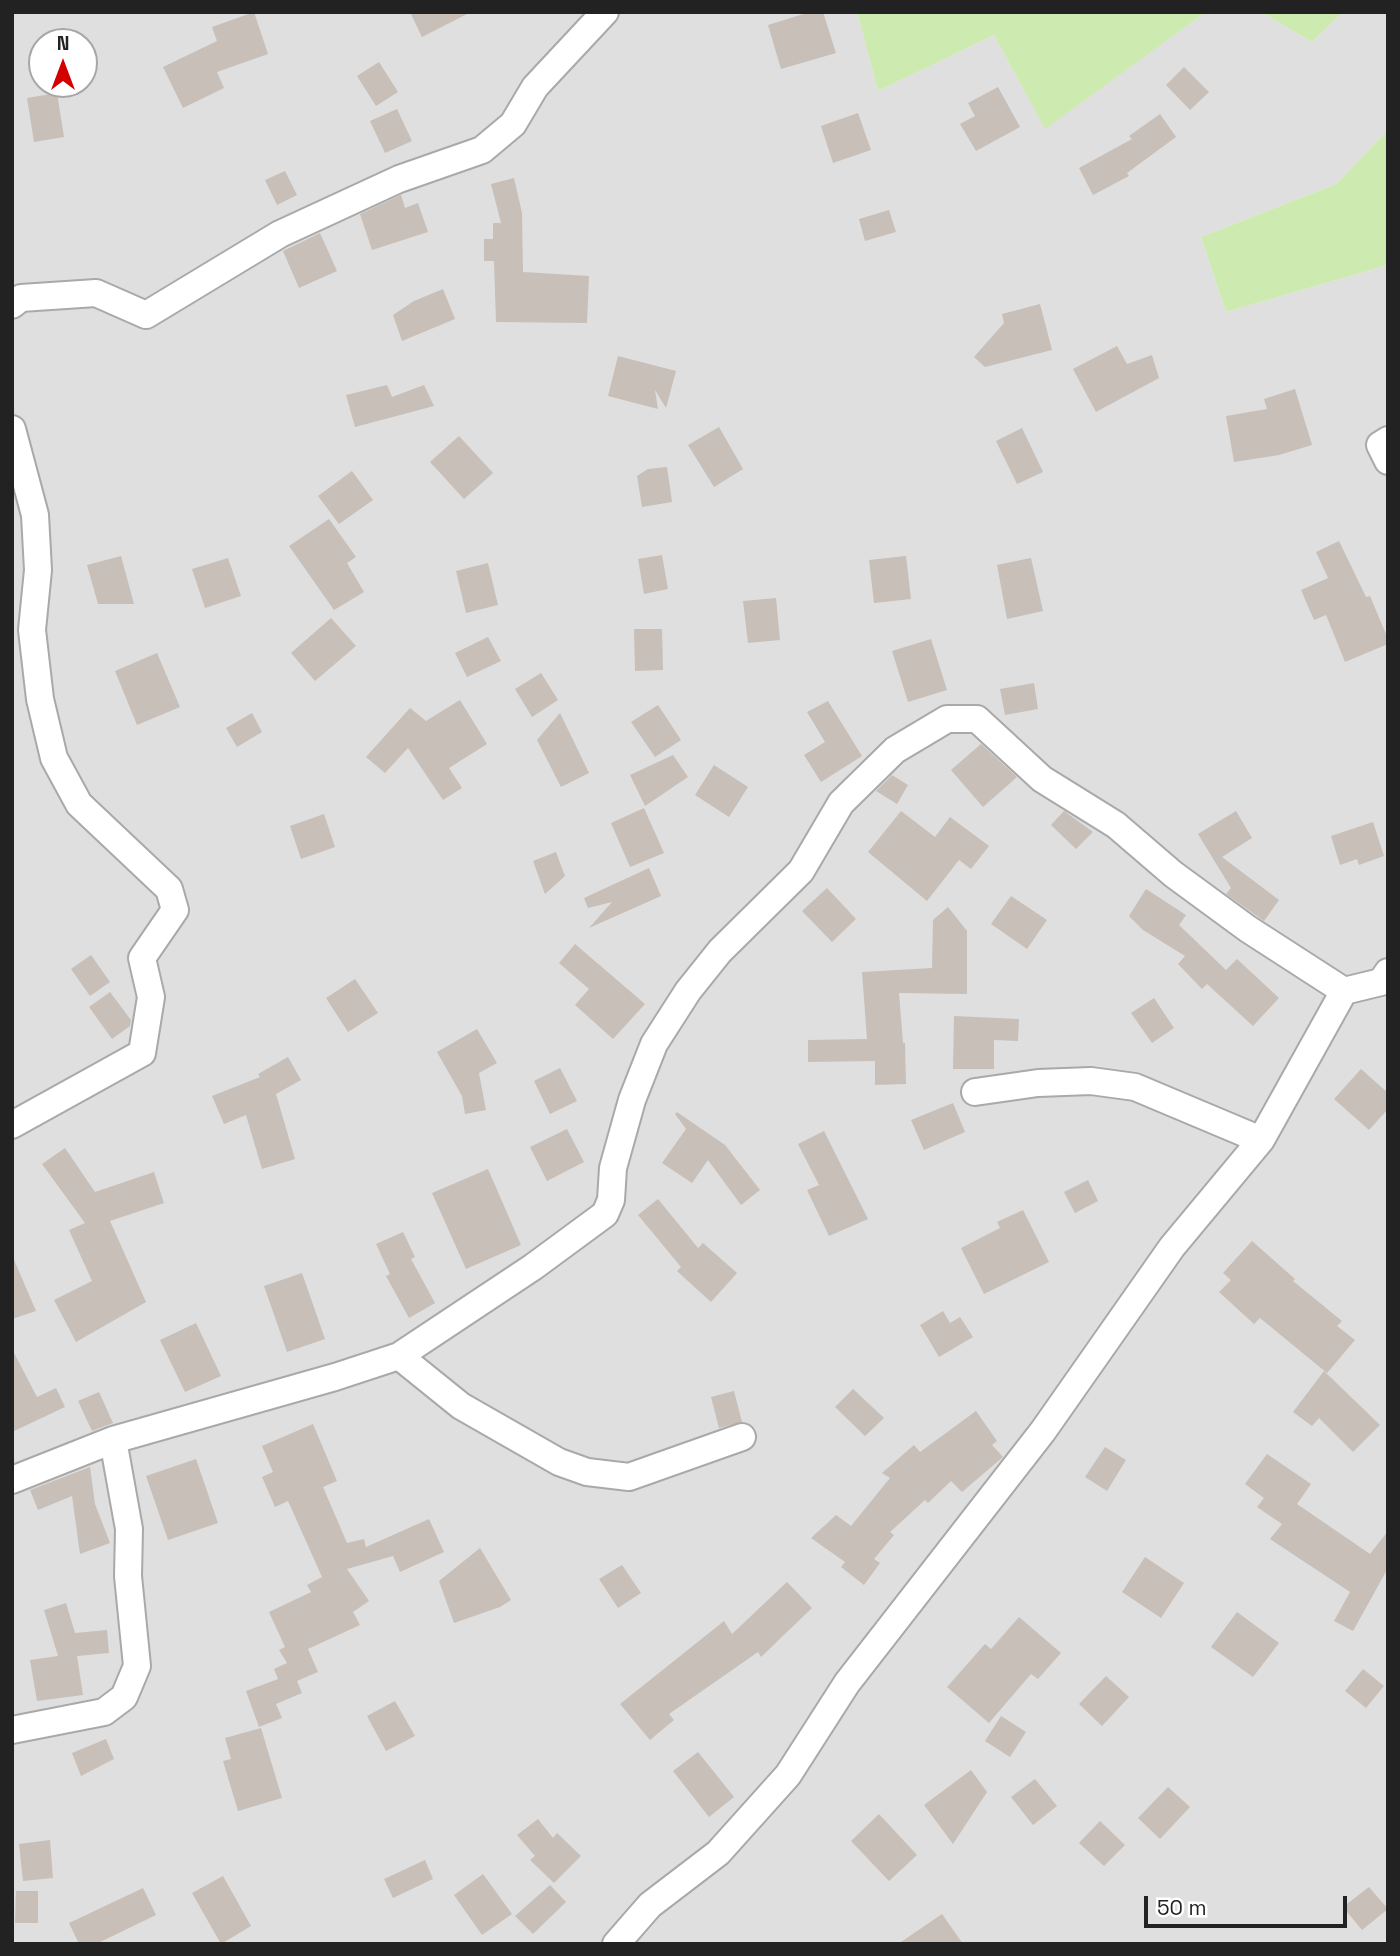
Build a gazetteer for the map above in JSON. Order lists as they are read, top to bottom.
{
  "scale_bar": "50 m",
  "north": "top"
}
